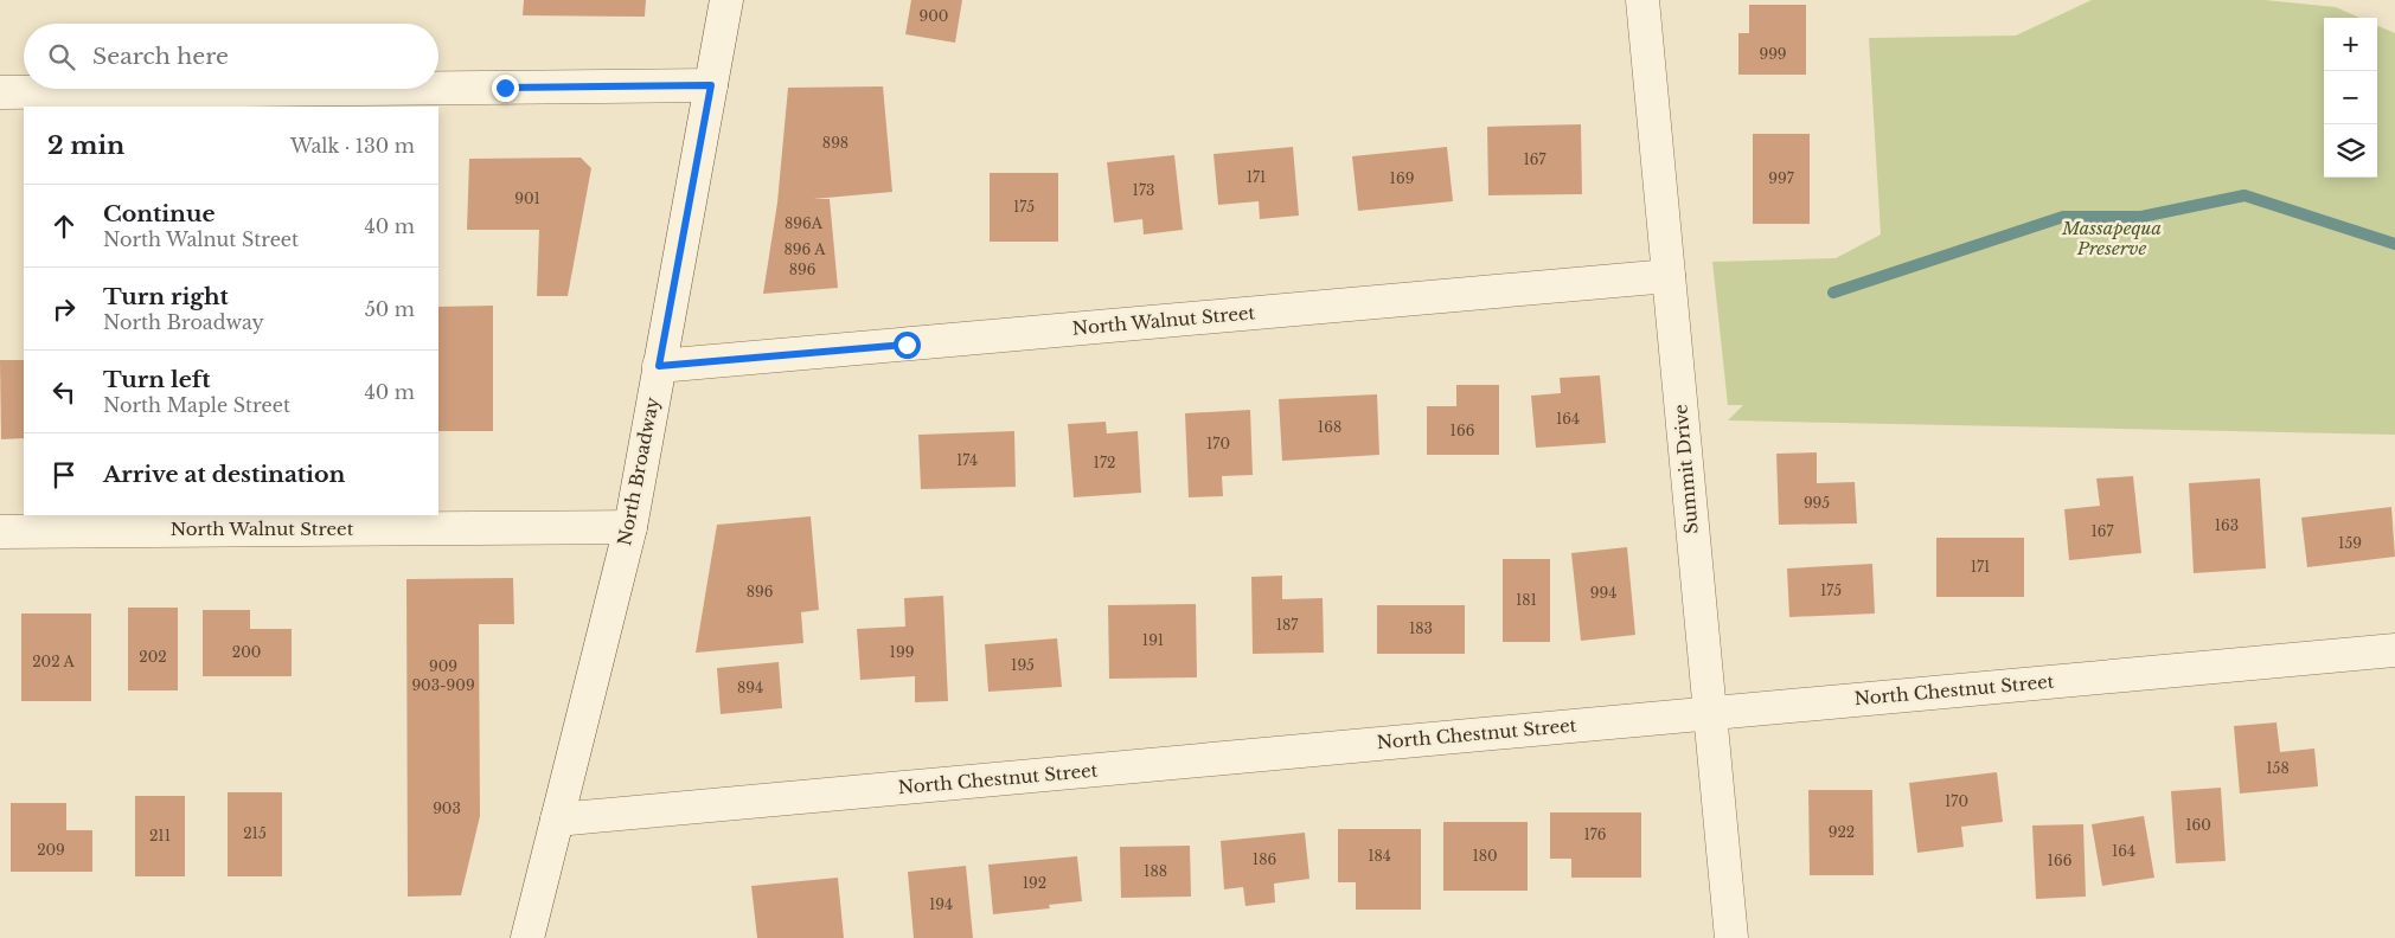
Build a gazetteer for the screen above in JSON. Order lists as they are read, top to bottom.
{
  "streets": {
    "street": [
      "North Walnut Street",
      "Summit Drive",
      "North Broadway",
      "North Chestnut Street"
    ]
  },
  "crossings": [
    ["North Walnut Street", "Summit Drive"],
    ["North Walnut Street", "North Broadway"],
    ["Summit Drive", "North Chestnut Street"],
    ["North Broadway", "North Chestnut Street"]
  ],
  "parks": ["Massapequa Preserve"],
  "house_numbers": [
    "900",
    "999",
    "898",
    "167",
    "171",
    "169",
    "997",
    "173",
    "901",
    "175",
    "896A",
    "896 A",
    "896",
    "164",
    "168",
    "166",
    "170",
    "174",
    "172",
    "995",
    "163",
    "167",
    "159",
    "171",
    "175",
    "896",
    "994",
    "181",
    "187",
    "183",
    "191",
    "200",
    "199",
    "202",
    "202 A",
    "195",
    "909",
    "903-909",
    "894",
    "158",
    "170",
    "903",
    "160",
    "922",
    "215",
    "176",
    "211",
    "209",
    "164",
    "184",
    "180",
    "186",
    "166",
    "188",
    "192",
    "194"
  ],
  "page": {
    "map_buttons": ["+", "−"],
    "search": "Search here",
    "heading": ["2 min", "Walk · 130 m"],
    "list": [
      ["Continue", "North Walnut Street", "40 m"],
      ["Turn right", "North Broadway", "50 m"],
      ["Turn left", "North Maple Street", "40 m"],
      "Arrive at destination"
    ]
  }
}
